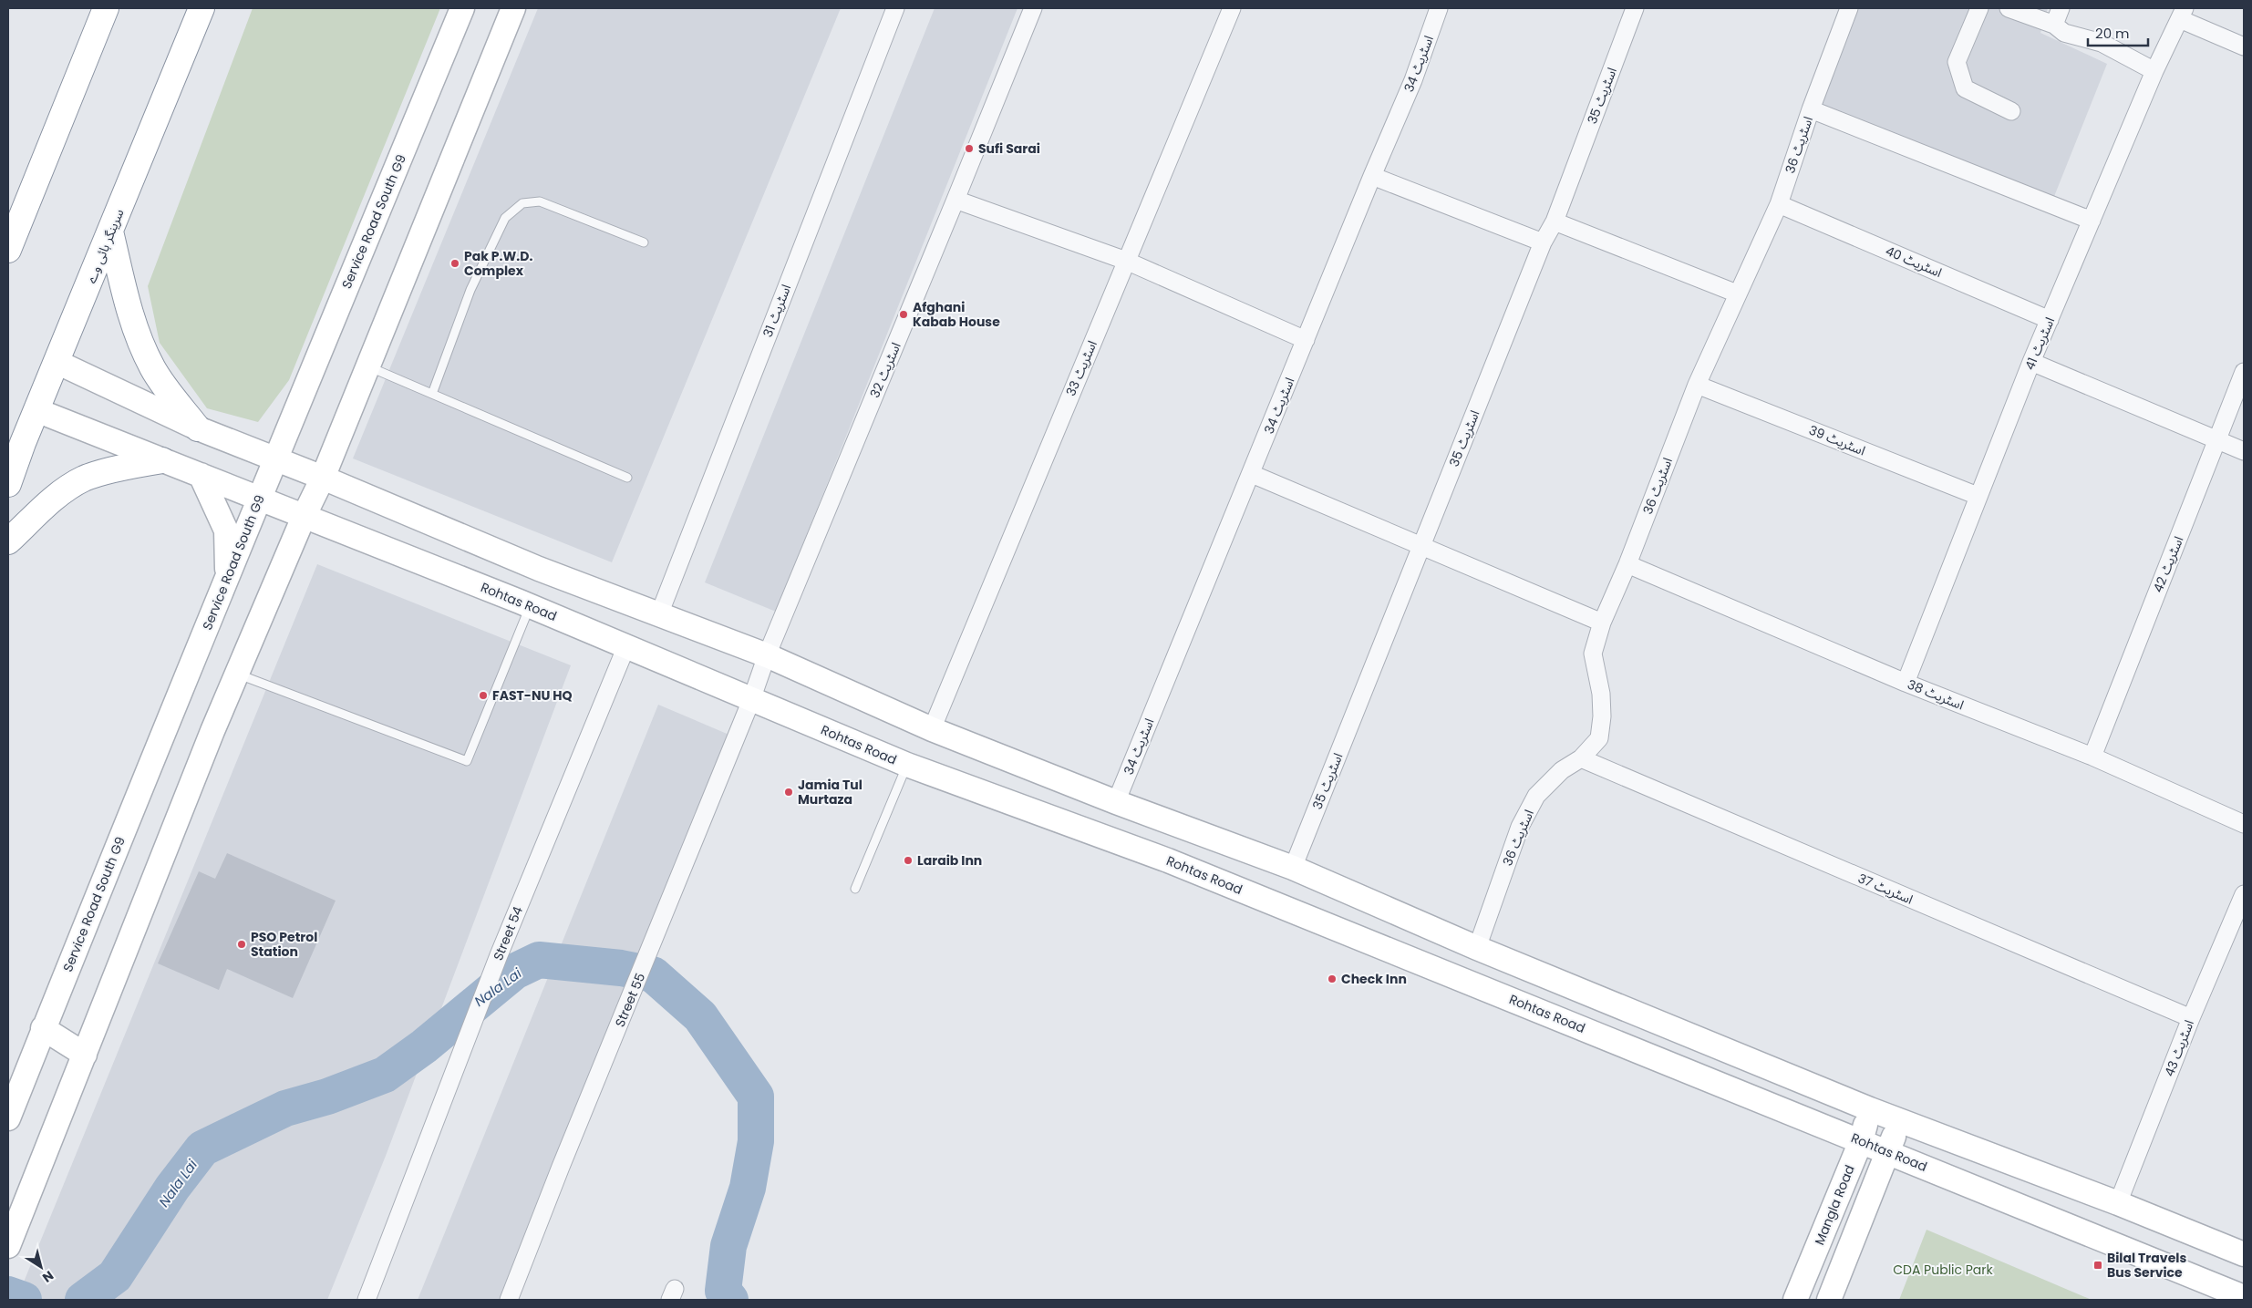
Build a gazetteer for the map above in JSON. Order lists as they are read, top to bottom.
{
  "streets": {
    "highway": ["سرینگر ہائی وے"],
    "main road": ["Service Road South G9", "Rohtas Road", "Mangla Road"],
    "street": [
      "اسٹریٹ 34",
      "اسٹریٹ 35",
      "اسٹریٹ 36",
      "اسٹریٹ 40",
      "اسٹریٹ 31",
      "اسٹریٹ 41",
      "اسٹریٹ 33",
      "اسٹریٹ 32",
      "اسٹریٹ 39",
      "اسٹریٹ 42",
      "اسٹریٹ 38",
      "اسٹریٹ 37",
      "Street 54",
      "Street 55",
      "اسٹریٹ 43"
    ]
  },
  "crossings": [
    ["اسٹریٹ 36", "اسٹریٹ 40"],
    ["اسٹریٹ 36", "اسٹریٹ 39"],
    ["اسٹریٹ 36", "اسٹریٹ 38"],
    ["اسٹریٹ 36", "اسٹریٹ 37"],
    ["Service Road South G9", "Rohtas Road"],
    ["سرینگر ہائی وے", "Rohtas Road"],
    ["اسٹریٹ 40", "اسٹریٹ 41"],
    ["اسٹریٹ 41", "اسٹریٹ 39"],
    ["اسٹریٹ 41", "اسٹریٹ 38"],
    ["اسٹریٹ 32", "Rohtas Road"],
    ["اسٹریٹ 32", "Street 55"],
    ["اسٹریٹ 42", "اسٹریٹ 38"],
    ["Rohtas Road", "Street 54"],
    ["Rohtas Road", "Street 55"],
    ["Rohtas Road", "Mangla Road"],
    ["اسٹریٹ 37", "اسٹریٹ 43"]
  ],
  "water": ["Nala Lai"],
  "parks": ["CDA Public Park"],
  "places": {
    "other": [
      "Sufi Sarai",
      "Pak P.W.D. Complex",
      "Afghani Kabab House",
      "FAST-NU HQ",
      "Jamia Tul Murtaza",
      "Laraib Inn",
      "PSO Petrol Station",
      "Check Inn"
    ],
    "transit": ["Bilal Travels Bus Service"]
  },
  "scale_bar": "20 m",
  "north": "bottom right"
}
